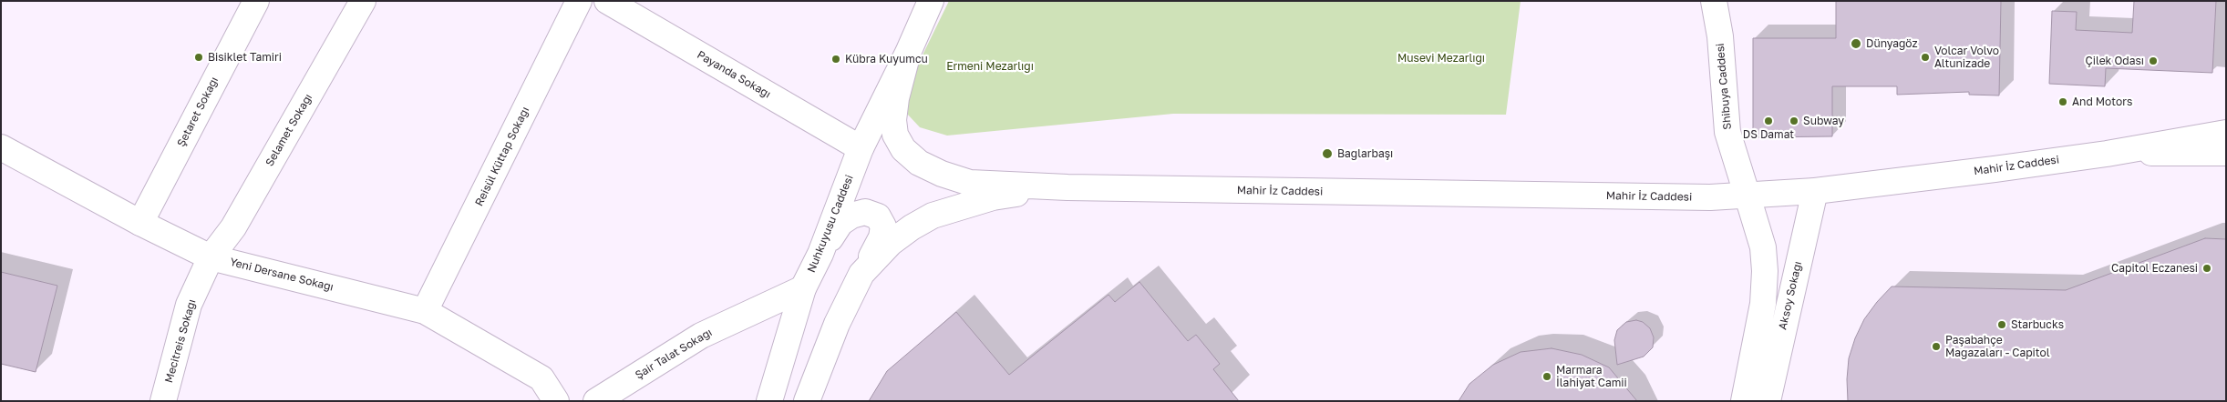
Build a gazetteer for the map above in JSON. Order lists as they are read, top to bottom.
{
  "streets": {
    "street": [
      "Payanda Sokağı",
      "Shibuya Caddesi",
      "Şetaret Sokağı",
      "Selamet Sokağı",
      "Reisül Küttap Sokağı",
      "Mahir İz Caddesi",
      "Nuhkuyusu Caddesi",
      "Yeni Dersane Sokağı",
      "Aksoy Sokağı",
      "Mecitreis Sokağı",
      "Şair Talat Sokağı"
    ]
  },
  "crossings": [
    ["Payanda Sokağı", "Nuhkuyusu Caddesi"],
    ["Shibuya Caddesi", "Mahir İz Caddesi"],
    ["Şetaret Sokağı", "Yeni Dersane Sokağı"],
    ["Selamet Sokağı", "Yeni Dersane Sokağı"],
    ["Selamet Sokağı", "Mecitreis Sokağı"],
    ["Reisül Küttap Sokağı", "Yeni Dersane Sokağı"],
    ["Mahir İz Caddesi", "Aksoy Sokağı"],
    ["Nuhkuyusu Caddesi", "Şair Talat Sokağı"],
    ["Yeni Dersane Sokağı", "Mecitreis Sokağı"]
  ],
  "parks": ["Musevi Mezarlığı", "Ermeni Mezarlığı"],
  "places": [
    "Dünyagöz",
    "Bisiklet Tamiri",
    "Volcar Volvo Altunizade",
    "Kübra Kuyumcu",
    "Çilek Odası",
    "And Motors",
    "DS Damat",
    "Subway",
    "Bağlarbaşı",
    "Capitol Eczanesi",
    "Starbucks",
    "Paşabahçe Mağazaları - Capitol",
    "Marmara İlahiyat Camii"
  ]
}
